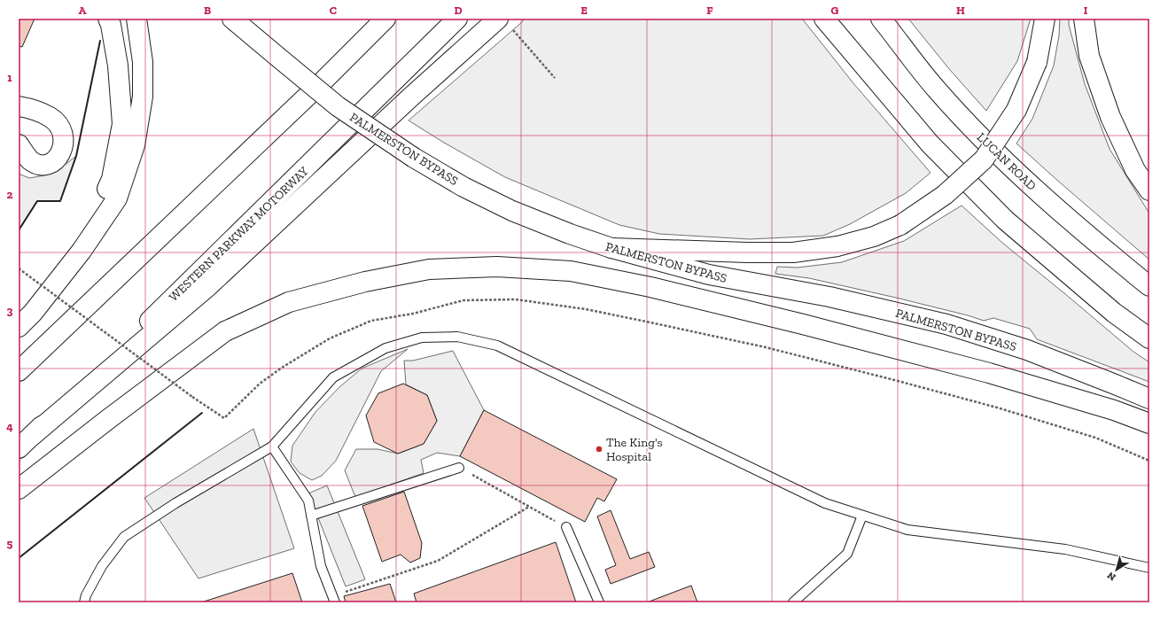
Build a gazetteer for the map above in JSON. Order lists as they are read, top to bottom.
{
  "streets": {
    "main road": ["PALMERSTON BYPASS", "LUCAN ROAD", "WESTERN PARKWAY MOTORWAY"]
  },
  "places": ["The King's Hospital"],
  "north": "bottom left",
  "grid": {
    "columns": [
      "A",
      "B",
      "C",
      "D",
      "E",
      "F",
      "G",
      "H",
      "I"
    ],
    "rows": [
      "1",
      "2",
      "3",
      "4",
      "5"
    ]
  }
}
